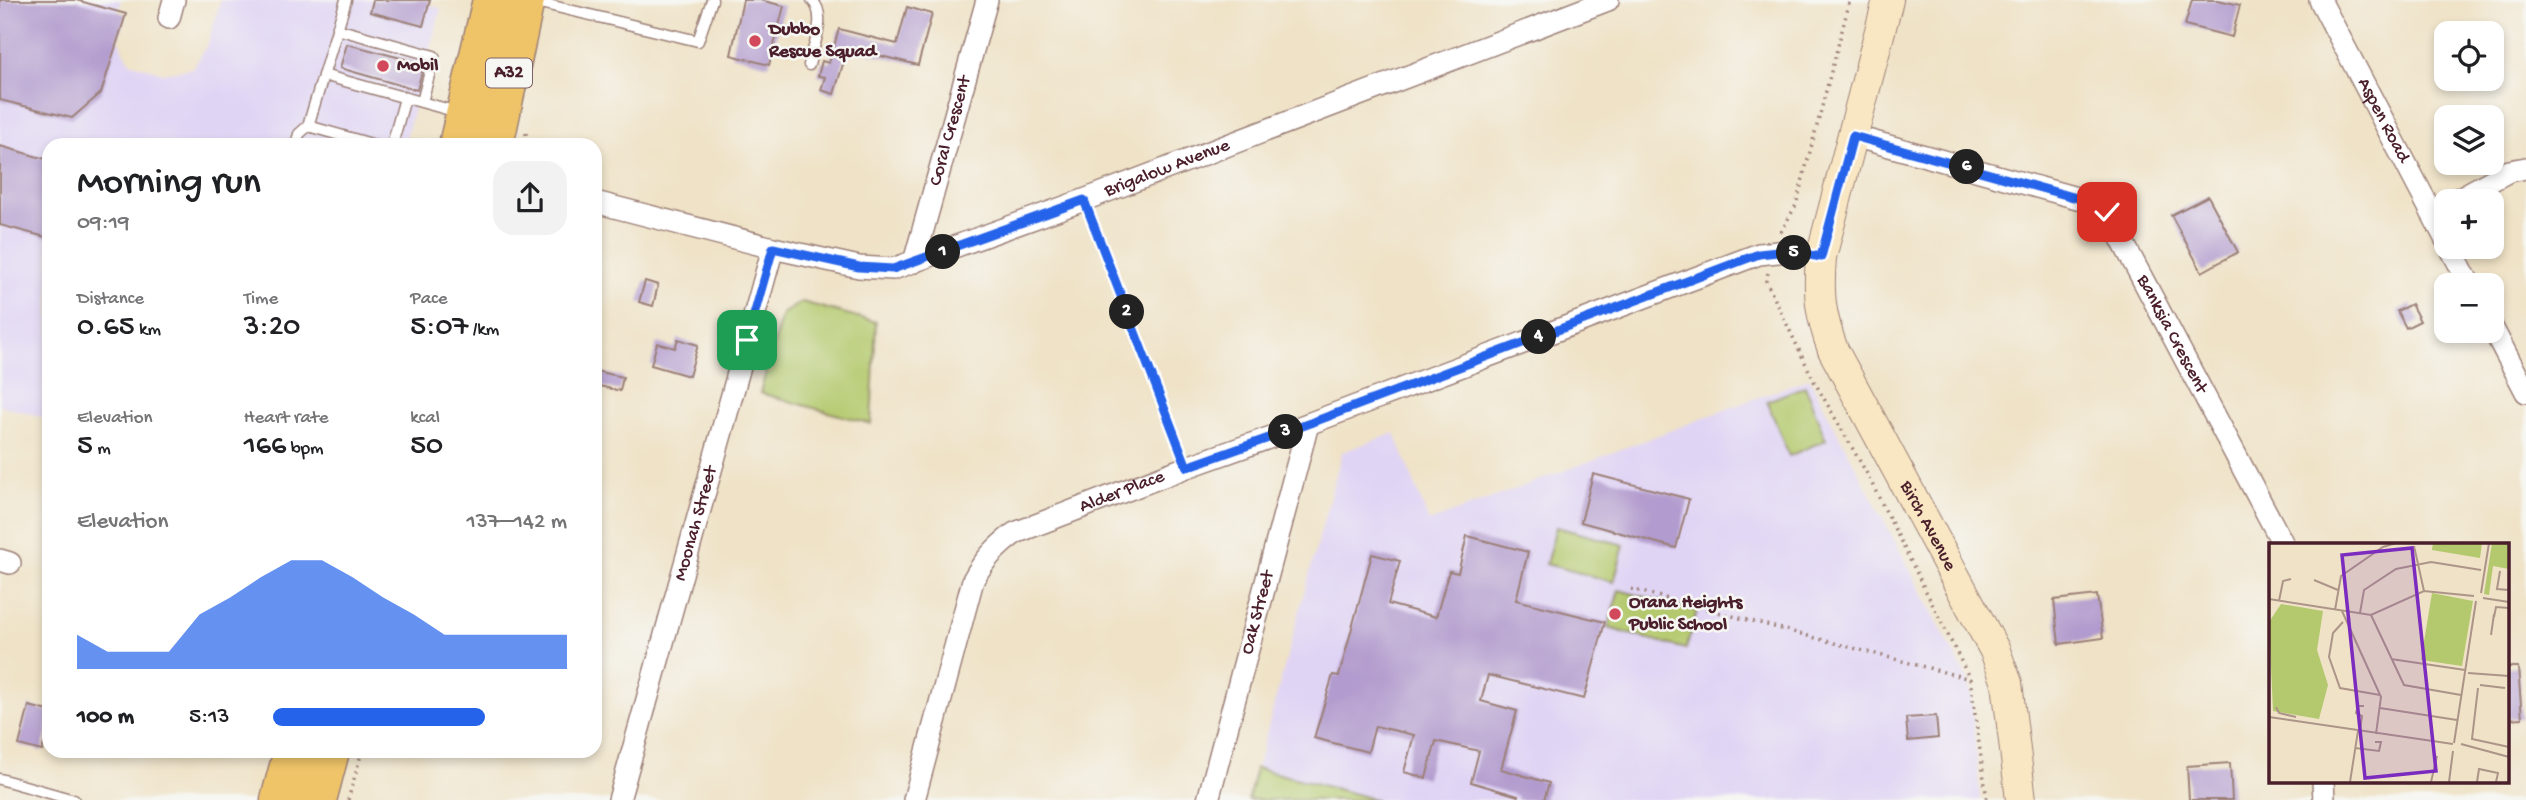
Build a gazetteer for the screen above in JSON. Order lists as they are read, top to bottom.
{
  "streets": {
    "highway": ["A32"],
    "street": [
      "Aspen Road",
      "Coral Crescent",
      "Brigalow Avenue",
      "Banksia Crescent",
      "Alder Place",
      "Moonah Street",
      "Birch Avenue",
      "Oak Street"
    ]
  },
  "crossings": [
    ["Coral Crescent", "Brigalow Avenue"],
    ["Brigalow Avenue", "Moonah Street"],
    ["Banksia Crescent", "Birch Avenue"],
    ["Alder Place", "Birch Avenue"],
    ["Alder Place", "Oak Street"]
  ],
  "places": ["Dubbo Rescue Squad", "Mobil", "Orana Heights Public School"],
  "page": {
    "map_buttons": ["+", "−"],
    "heading": ["Morning run", "09:19"],
    "pins": [
      "6",
      "1",
      "5",
      "2",
      "4",
      "3"
    ],
    "stats": [
      ["Distance", "0.65 km"],
      ["Time", "3:20"],
      ["Pace", "5:07 /km"],
      ["Elevation", "5 m"],
      ["Heart rate", "166 bpm"],
      ["kcal", "50"]
    ],
    "chart": ["Elevation", "137–142 m"],
    "list": [
      {
        "name": "100 m",
        "note": "5:13"
      }
    ]
  }
}
